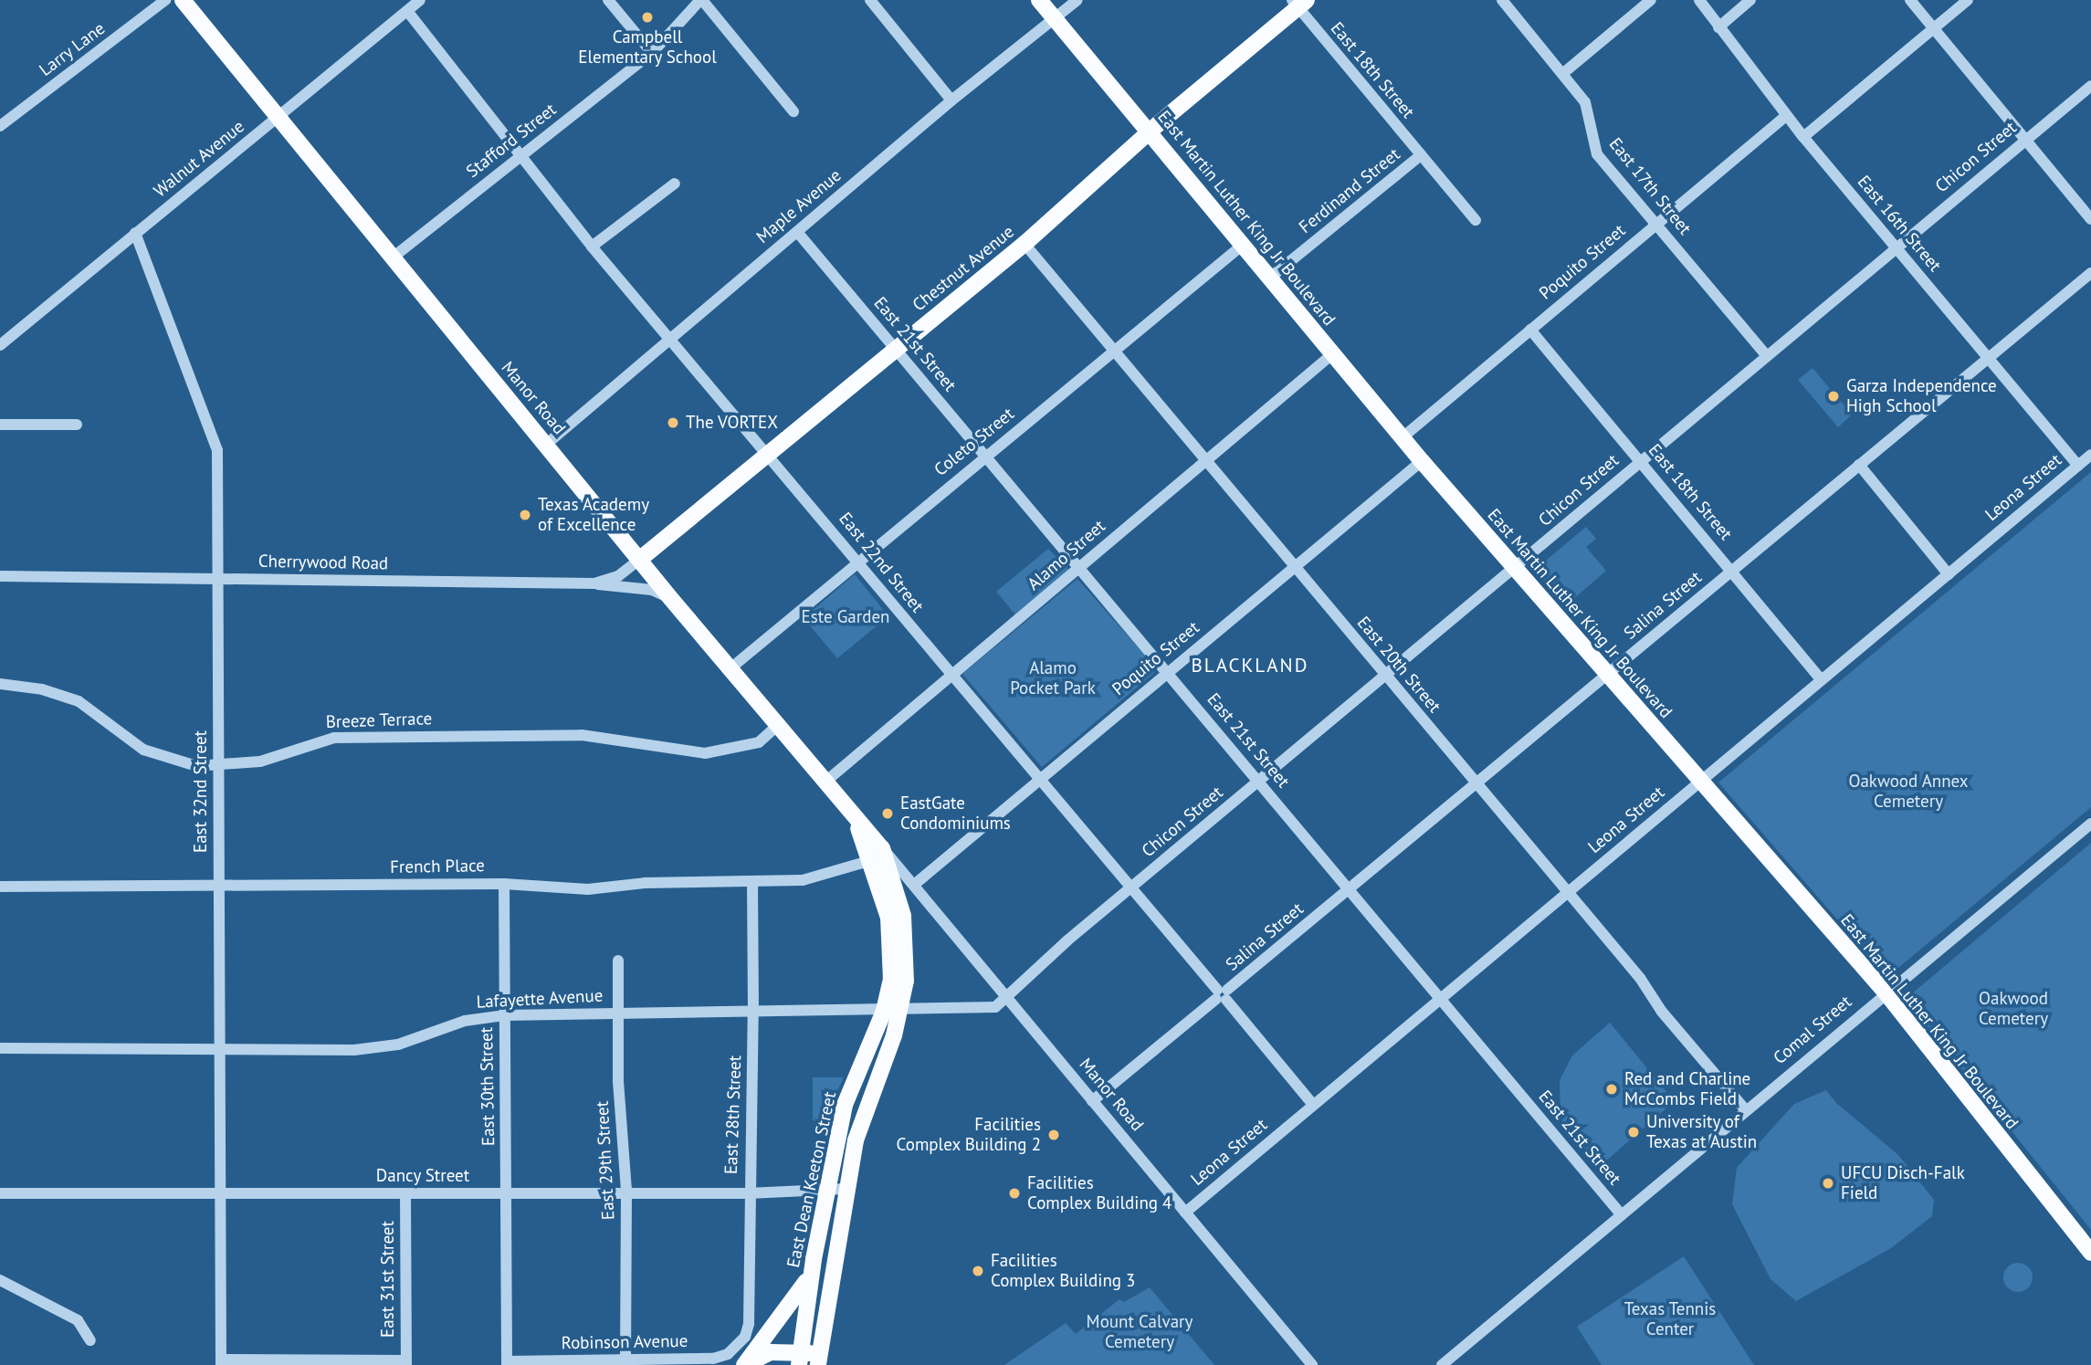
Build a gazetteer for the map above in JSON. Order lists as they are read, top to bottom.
{
  "streets": {
    "main road": [
      "East Martin Luther King Jr Boulevard",
      "Chestnut Avenue",
      "Manor Road",
      "East Dean Keeton Street"
    ],
    "street": [
      "Larry Lane",
      "East 18th Street",
      "Stafford Street",
      "Chicon Street",
      "Walnut Avenue",
      "East 17th Street",
      "Ferdinand Street",
      "Maple Avenue",
      "East 16th Street",
      "Poquito Street",
      "East 21st Street",
      "Coleto Street",
      "Leona Street",
      "Alamo Street",
      "Cherrywood Road",
      "East 22nd Street",
      "Salina Street",
      "East 20th Street",
      "Breeze Terrace",
      "East 32nd Street",
      "French Place",
      "Lafayette Avenue",
      "Comal Street",
      "East 30th Street",
      "East 28th Street",
      "East 29th Street",
      "Dancy Street",
      "East 31st Street",
      "Robinson Avenue"
    ]
  },
  "crossings": [
    ["East 18th Street", "Chicon Street"],
    ["East 18th Street", "Ferdinand Street"],
    ["East 18th Street", "Poquito Street"],
    ["East 18th Street", "Chestnut Avenue"],
    ["East 18th Street", "Leona Street"],
    ["East 18th Street", "Salina Street"],
    ["Stafford Street", "Manor Road"],
    ["Stafford Street", "East 22nd Street"],
    ["Chicon Street", "East 17th Street"],
    ["Chicon Street", "East Martin Luther King Jr Boulevard"],
    ["Chicon Street", "East 16th Street"],
    ["Chicon Street", "East 21st Street"],
    ["Chicon Street", "Manor Road"],
    ["Chicon Street", "East 22nd Street"],
    ["Chicon Street", "East 20th Street"],
    ["Chicon Street", "Lafayette Avenue"],
    ["Walnut Avenue", "Manor Road"],
    ["Walnut Avenue", "East 22nd Street"],
    ["Walnut Avenue", "East 32nd Street"],
    ["East 17th Street", "Poquito Street"],
    ["Ferdinand Street", "East Martin Luther King Jr Boulevard"],
    ["Maple Avenue", "East Martin Luther King Jr Boulevard"],
    ["Maple Avenue", "East 21st Street"],
    ["Maple Avenue", "Manor Road"],
    ["Maple Avenue", "East 22nd Street"],
    ["East Martin Luther King Jr Boulevard", "Poquito Street"],
    ["East Martin Luther King Jr Boulevard", "Chestnut Avenue"],
    ["East Martin Luther King Jr Boulevard", "Coleto Street"],
    ["East Martin Luther King Jr Boulevard", "Leona Street"],
    ["East Martin Luther King Jr Boulevard", "Alamo Street"],
    ["East Martin Luther King Jr Boulevard", "Salina Street"],
    ["East Martin Luther King Jr Boulevard", "Comal Street"],
    ["East 16th Street", "Poquito Street"],
    ["East 16th Street", "Leona Street"],
    ["East 16th Street", "Salina Street"],
    ["Poquito Street", "East 21st Street"],
    ["Poquito Street", "Manor Road"],
    ["Poquito Street", "East 22nd Street"],
    ["Poquito Street", "East 20th Street"],
    ["Chestnut Avenue", "East 21st Street"],
    ["Chestnut Avenue", "Manor Road"],
    ["Chestnut Avenue", "Cherrywood Road"],
    ["Chestnut Avenue", "East 22nd Street"],
    ["Chestnut Avenue", "East 20th Street"],
    ["East 21st Street", "Coleto Street"],
    ["East 21st Street", "Leona Street"],
    ["East 21st Street", "Alamo Street"],
    ["East 21st Street", "Salina Street"],
    ["East 21st Street", "Comal Street"],
    ["Manor Road", "Coleto Street"],
    ["Manor Road", "Leona Street"],
    ["Manor Road", "Alamo Street"],
    ["Manor Road", "Cherrywood Road"],
    ["Manor Road", "Salina Street"],
    ["Manor Road", "Breeze Terrace"],
    ["Manor Road", "French Place"],
    ["Manor Road", "Lafayette Avenue"],
    ["Manor Road", "East Dean Keeton Street"],
    ["Coleto Street", "East 22nd Street"],
    ["Coleto Street", "East 20th Street"],
    ["Leona Street", "East 22nd Street"],
    ["Leona Street", "East 20th Street"],
    ["Alamo Street", "East 22nd Street"],
    ["Alamo Street", "East 20th Street"],
    ["Cherrywood Road", "East 32nd Street"],
    ["East 22nd Street", "Salina Street"],
    ["Salina Street", "East 20th Street"],
    ["East 20th Street", "Comal Street"],
    ["Breeze Terrace", "East 32nd Street"],
    ["East 32nd Street", "French Place"],
    ["East 32nd Street", "Lafayette Avenue"],
    ["East 32nd Street", "Dancy Street"],
    ["French Place", "East 30th Street"],
    ["French Place", "East 28th Street"],
    ["French Place", "East Dean Keeton Street"],
    ["Lafayette Avenue", "East 30th Street"],
    ["Lafayette Avenue", "East 28th Street"],
    ["Lafayette Avenue", "East 29th Street"],
    ["Lafayette Avenue", "East Dean Keeton Street"],
    ["East 30th Street", "Dancy Street"],
    ["East 30th Street", "Robinson Avenue"],
    ["East 28th Street", "Dancy Street"],
    ["East 28th Street", "Robinson Avenue"],
    ["East 29th Street", "Dancy Street"],
    ["East 29th Street", "Robinson Avenue"],
    ["Dancy Street", "East Dean Keeton Street"],
    ["Dancy Street", "East 31st Street"]
  ],
  "districts": ["BLACKLAND"],
  "parks": [
    "Este Garden",
    "Alamo Pocket Park",
    "Oakwood Annex Cemetery",
    "Oakwood Cemetery",
    "Texas Tennis Center",
    "Mount Calvary Cemetery"
  ],
  "places": [
    "Campbell Elementary School",
    "Garza Independence High School",
    "The VORTEX",
    "Texas Academy of Excellence",
    "EastGate Condominiums",
    "Red and Charline McCombs Field",
    "University of Texas at Austin",
    "Facilities Complex Building 2",
    "UFCU Disch-Falk Field",
    "Facilities Complex Building 4",
    "Facilities Complex Building 3"
  ]
}
